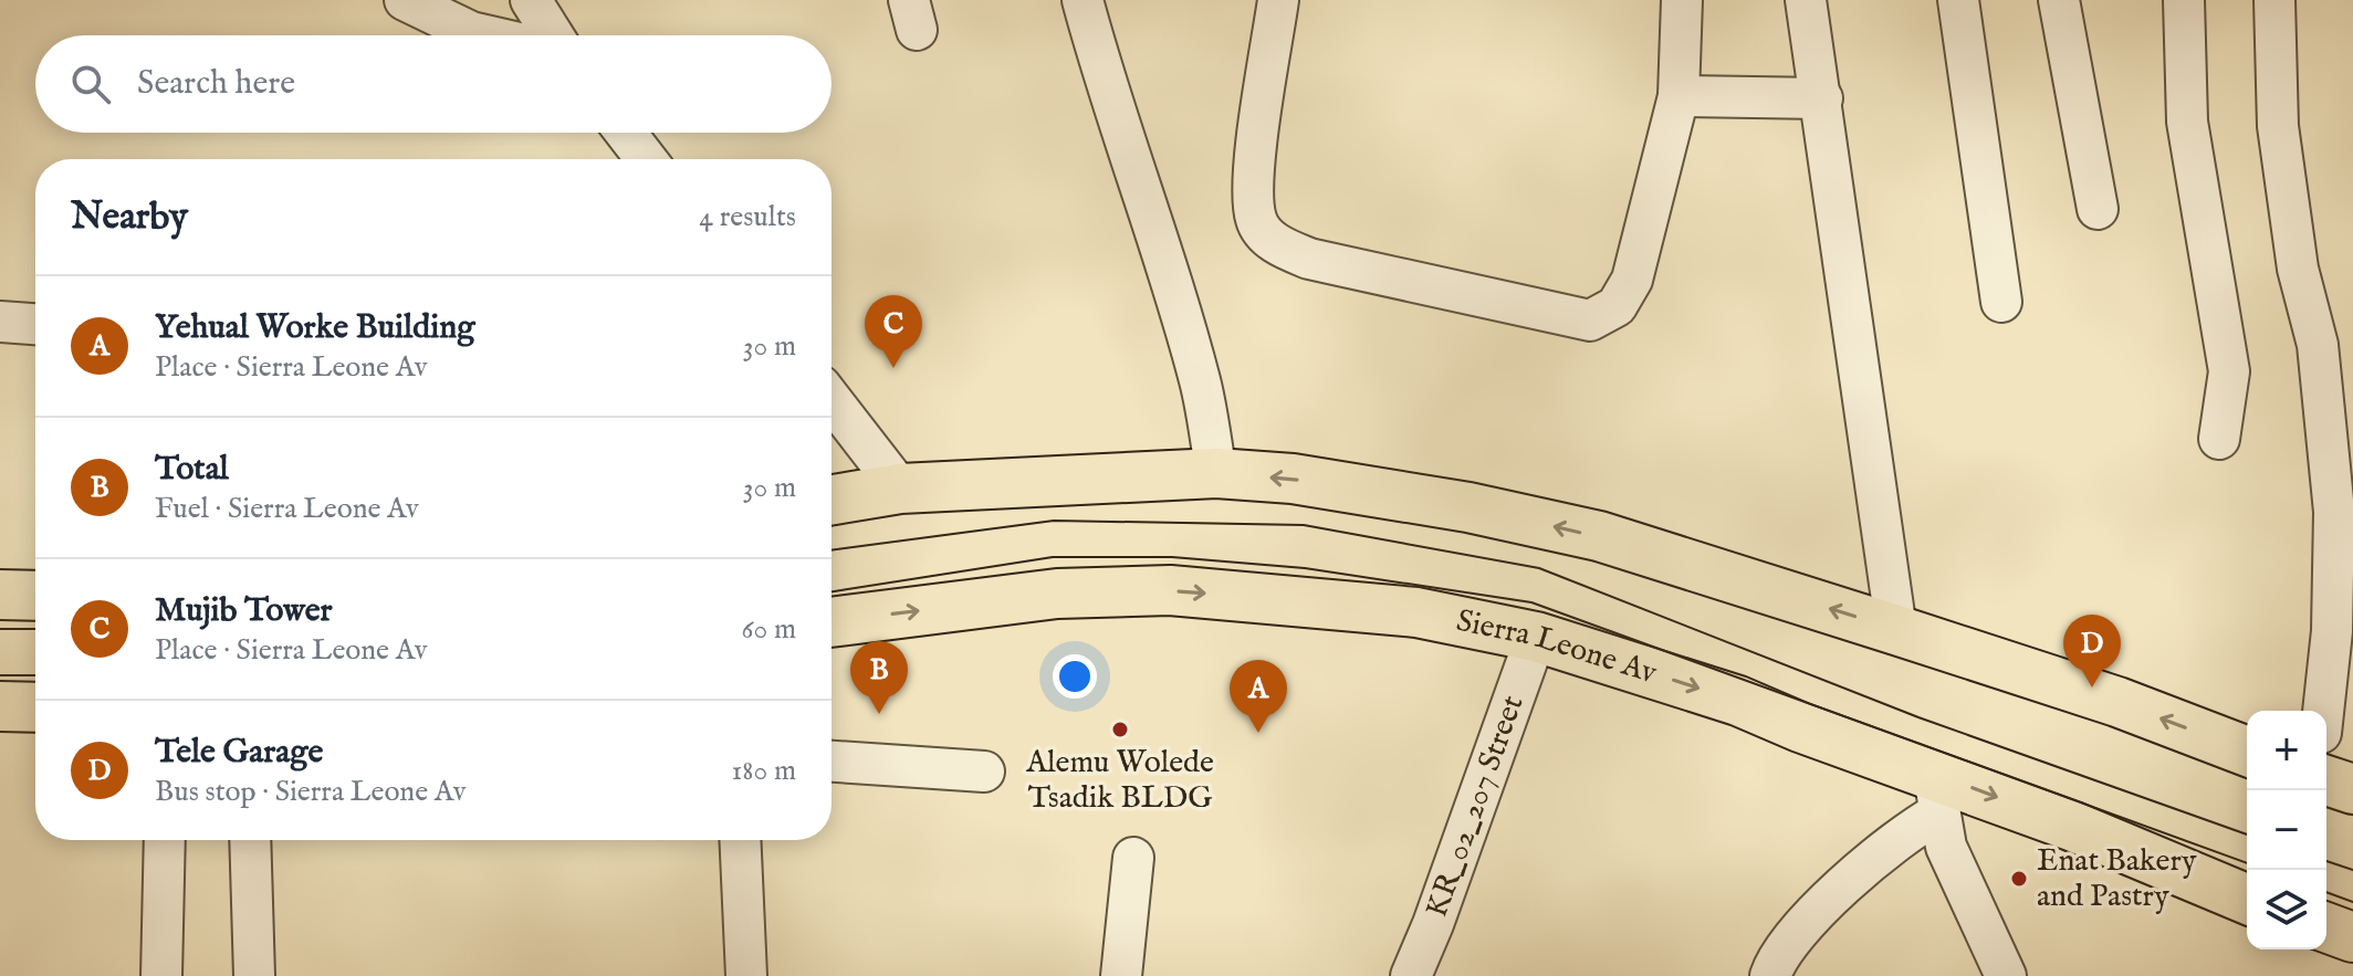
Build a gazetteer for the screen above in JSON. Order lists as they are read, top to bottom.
{
  "streets": {
    "main road": ["Sierra Leone Av"],
    "street": ["KR_02_207 Street"]
  },
  "crossings": [
    ["Sierra Leone Av", "KR_02_207 Street"]
  ],
  "places": ["Alemu Wolede Tsadik BLDG", "Enat Bakery and Pastry"],
  "page": {
    "search": "Search here",
    "heading": ["Nearby", "4 results"],
    "list": [
      {
        "mark": "A",
        "name": "Yehual Worke Building",
        "note": "Place · Sierra Leone Av",
        "value": "30 m"
      },
      {
        "mark": "B",
        "name": "Total",
        "note": "Fuel · Sierra Leone Av",
        "value": "30 m"
      },
      {
        "mark": "C",
        "name": "Mujib Tower",
        "note": "Place · Sierra Leone Av",
        "value": "60 m"
      },
      {
        "mark": "D",
        "name": "Tele Garage",
        "note": "Bus stop · Sierra Leone Av",
        "value": "180 m"
      }
    ],
    "pins": [
      "C",
      "D",
      "B",
      "A"
    ],
    "map_buttons": ["+", "−"]
  }
}
